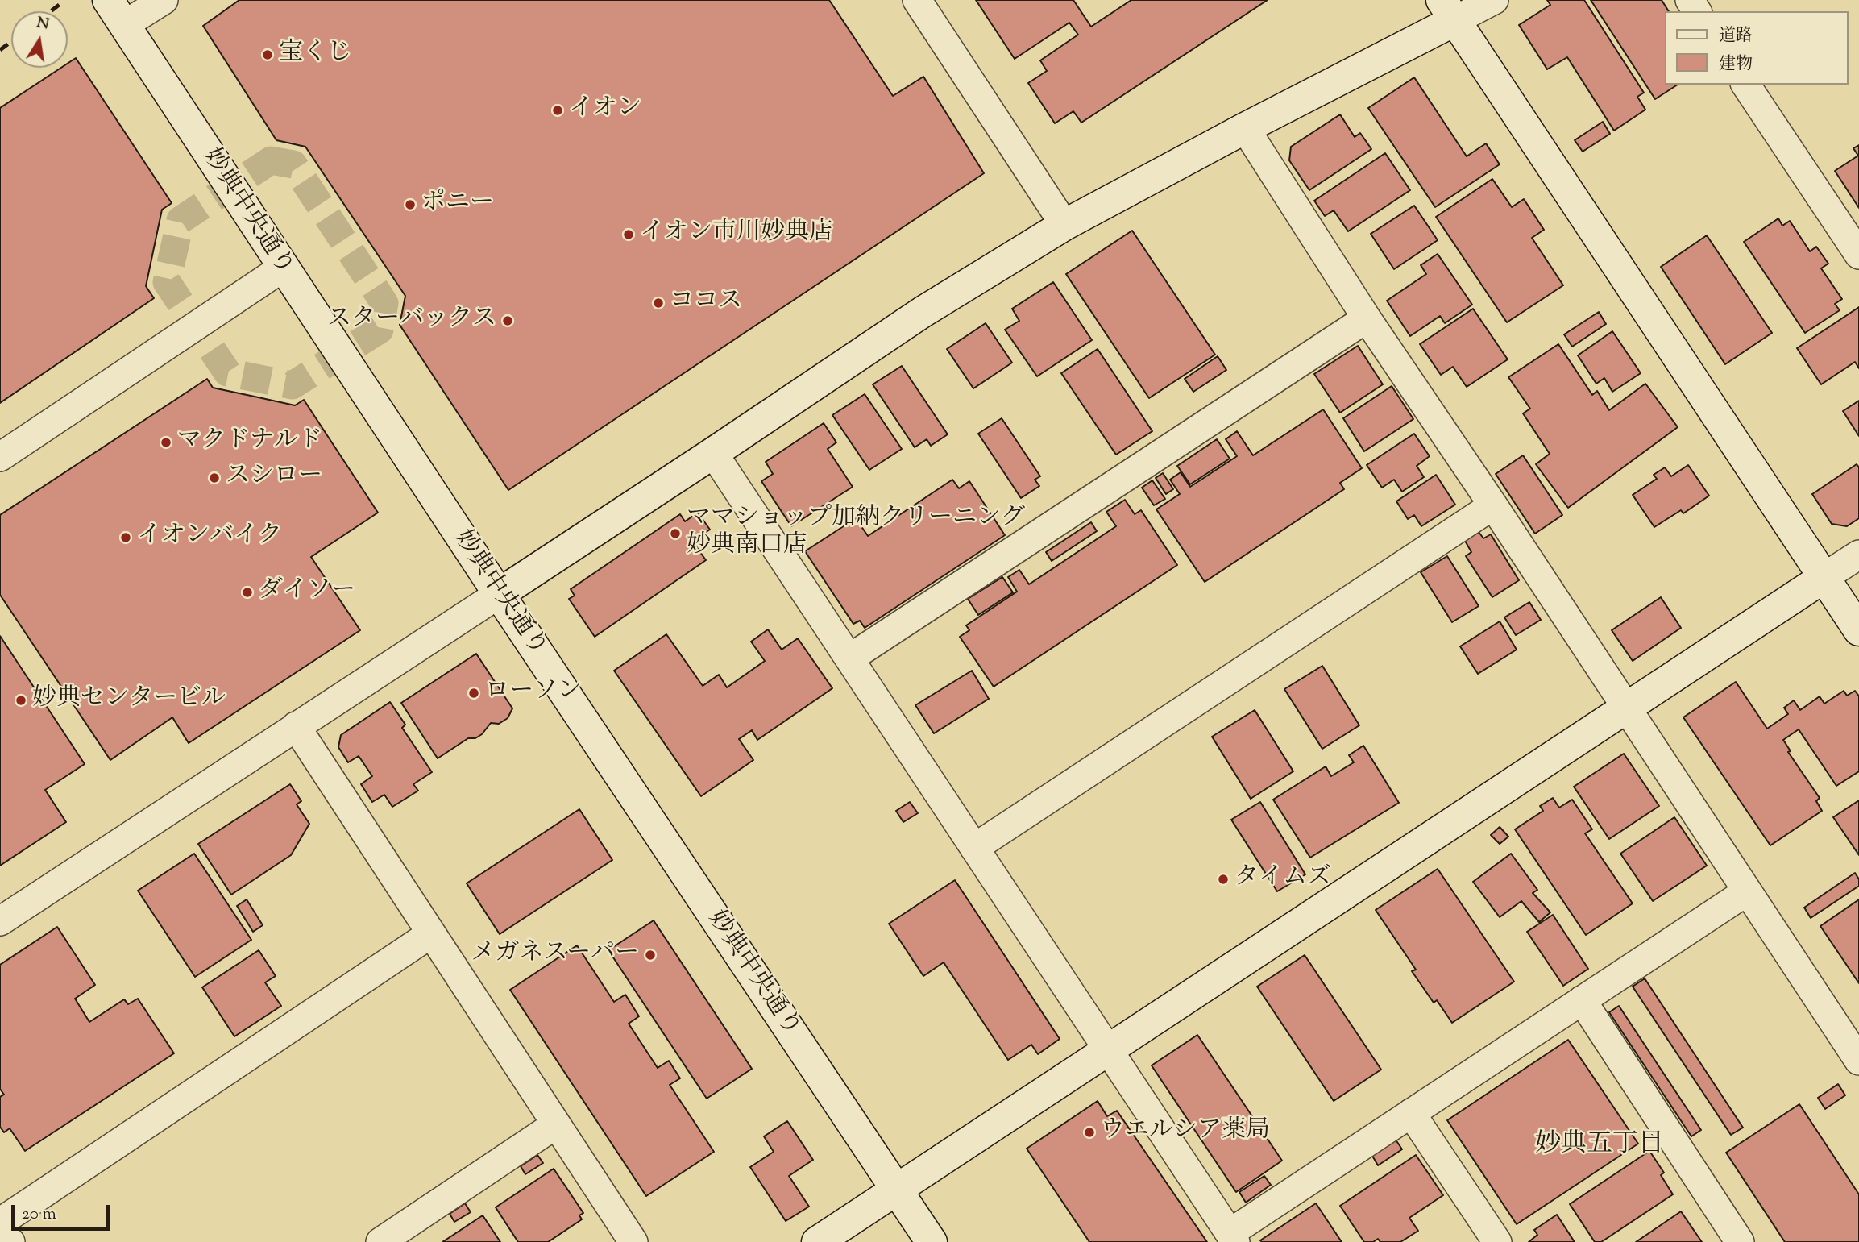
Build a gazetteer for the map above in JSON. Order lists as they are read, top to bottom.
{
  "streets": {
    "street": ["妙典中央通り"]
  },
  "districts": ["妙典五丁目"],
  "places": [
    "宝くじ",
    "イオン",
    "ポニー",
    "イオン市川妙典店",
    "ココス",
    "スターバックス",
    "マクドナルド",
    "スシロー",
    "ママショップ加納クリーニング 妙典南口店",
    "イオンバイク",
    "ダイソー",
    "ローソン",
    "妙典センタービル",
    "タイムズ",
    "メガネスーパー",
    "ウエルシア薬局"
  ],
  "legend": ["道路", "建物"],
  "scale_bar": "20 m",
  "north": "top"
}
